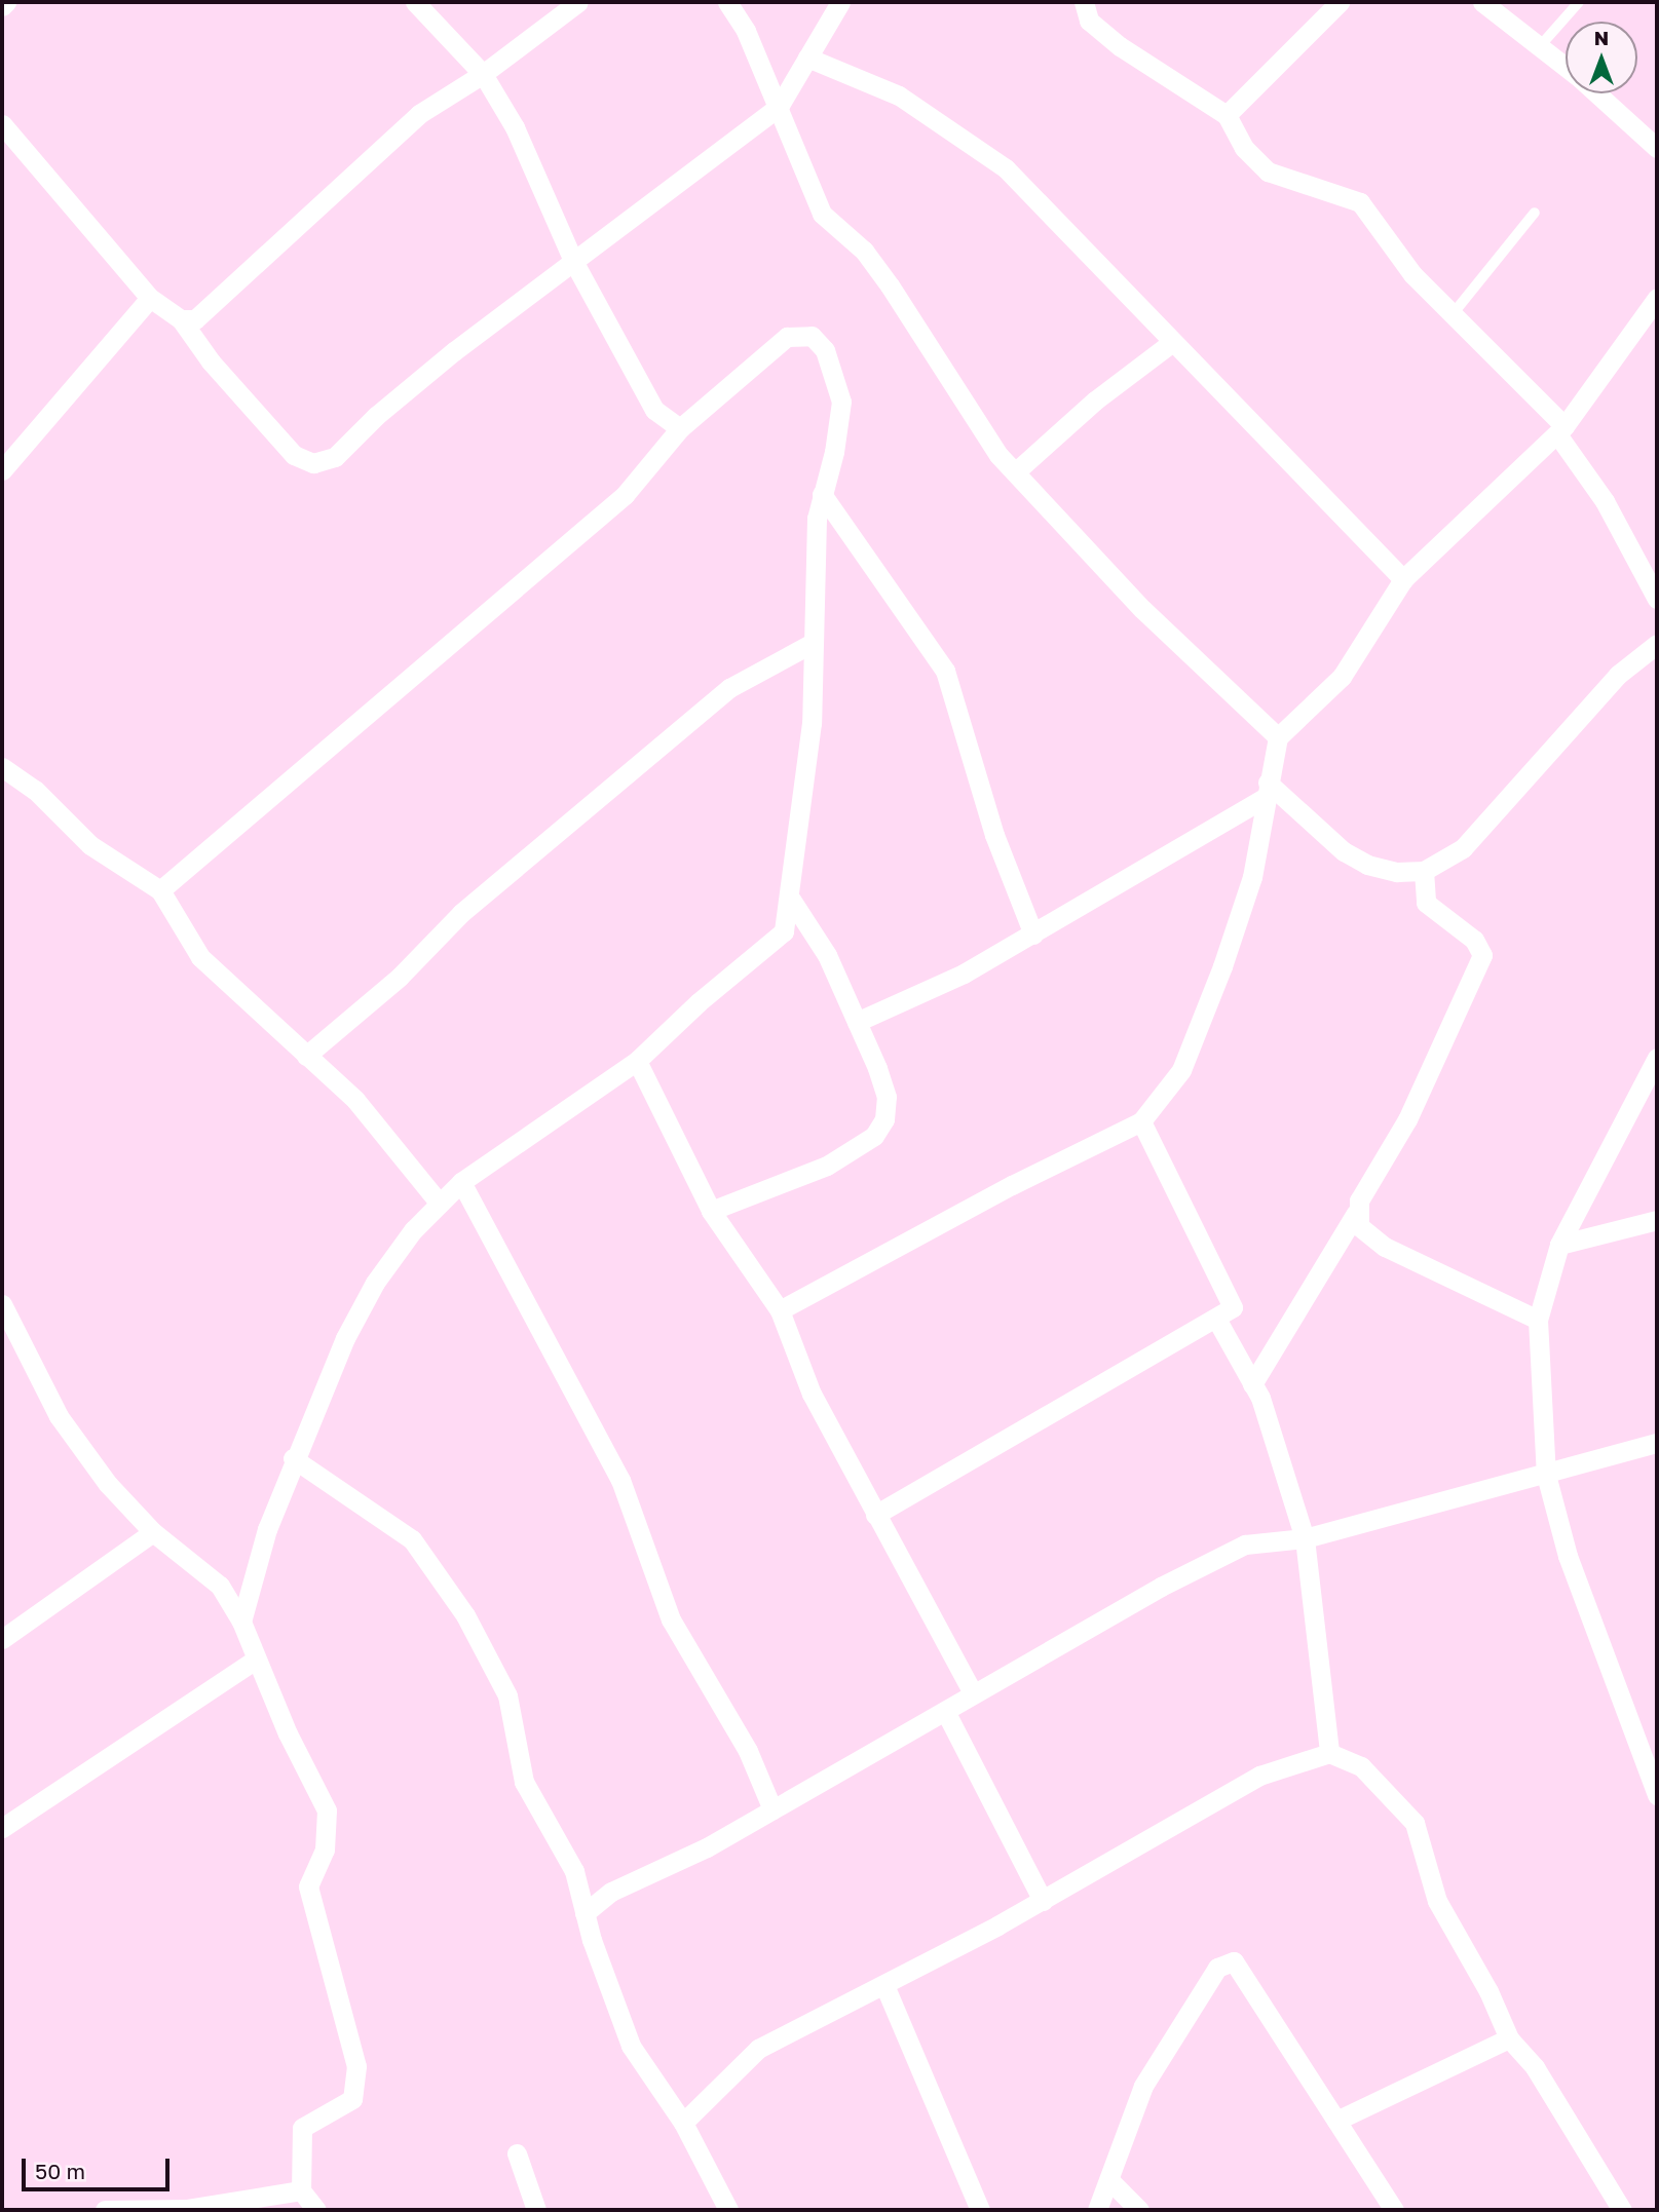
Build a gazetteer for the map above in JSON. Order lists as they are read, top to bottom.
{
  "scale_bar": "50 m",
  "north": "top"
}
